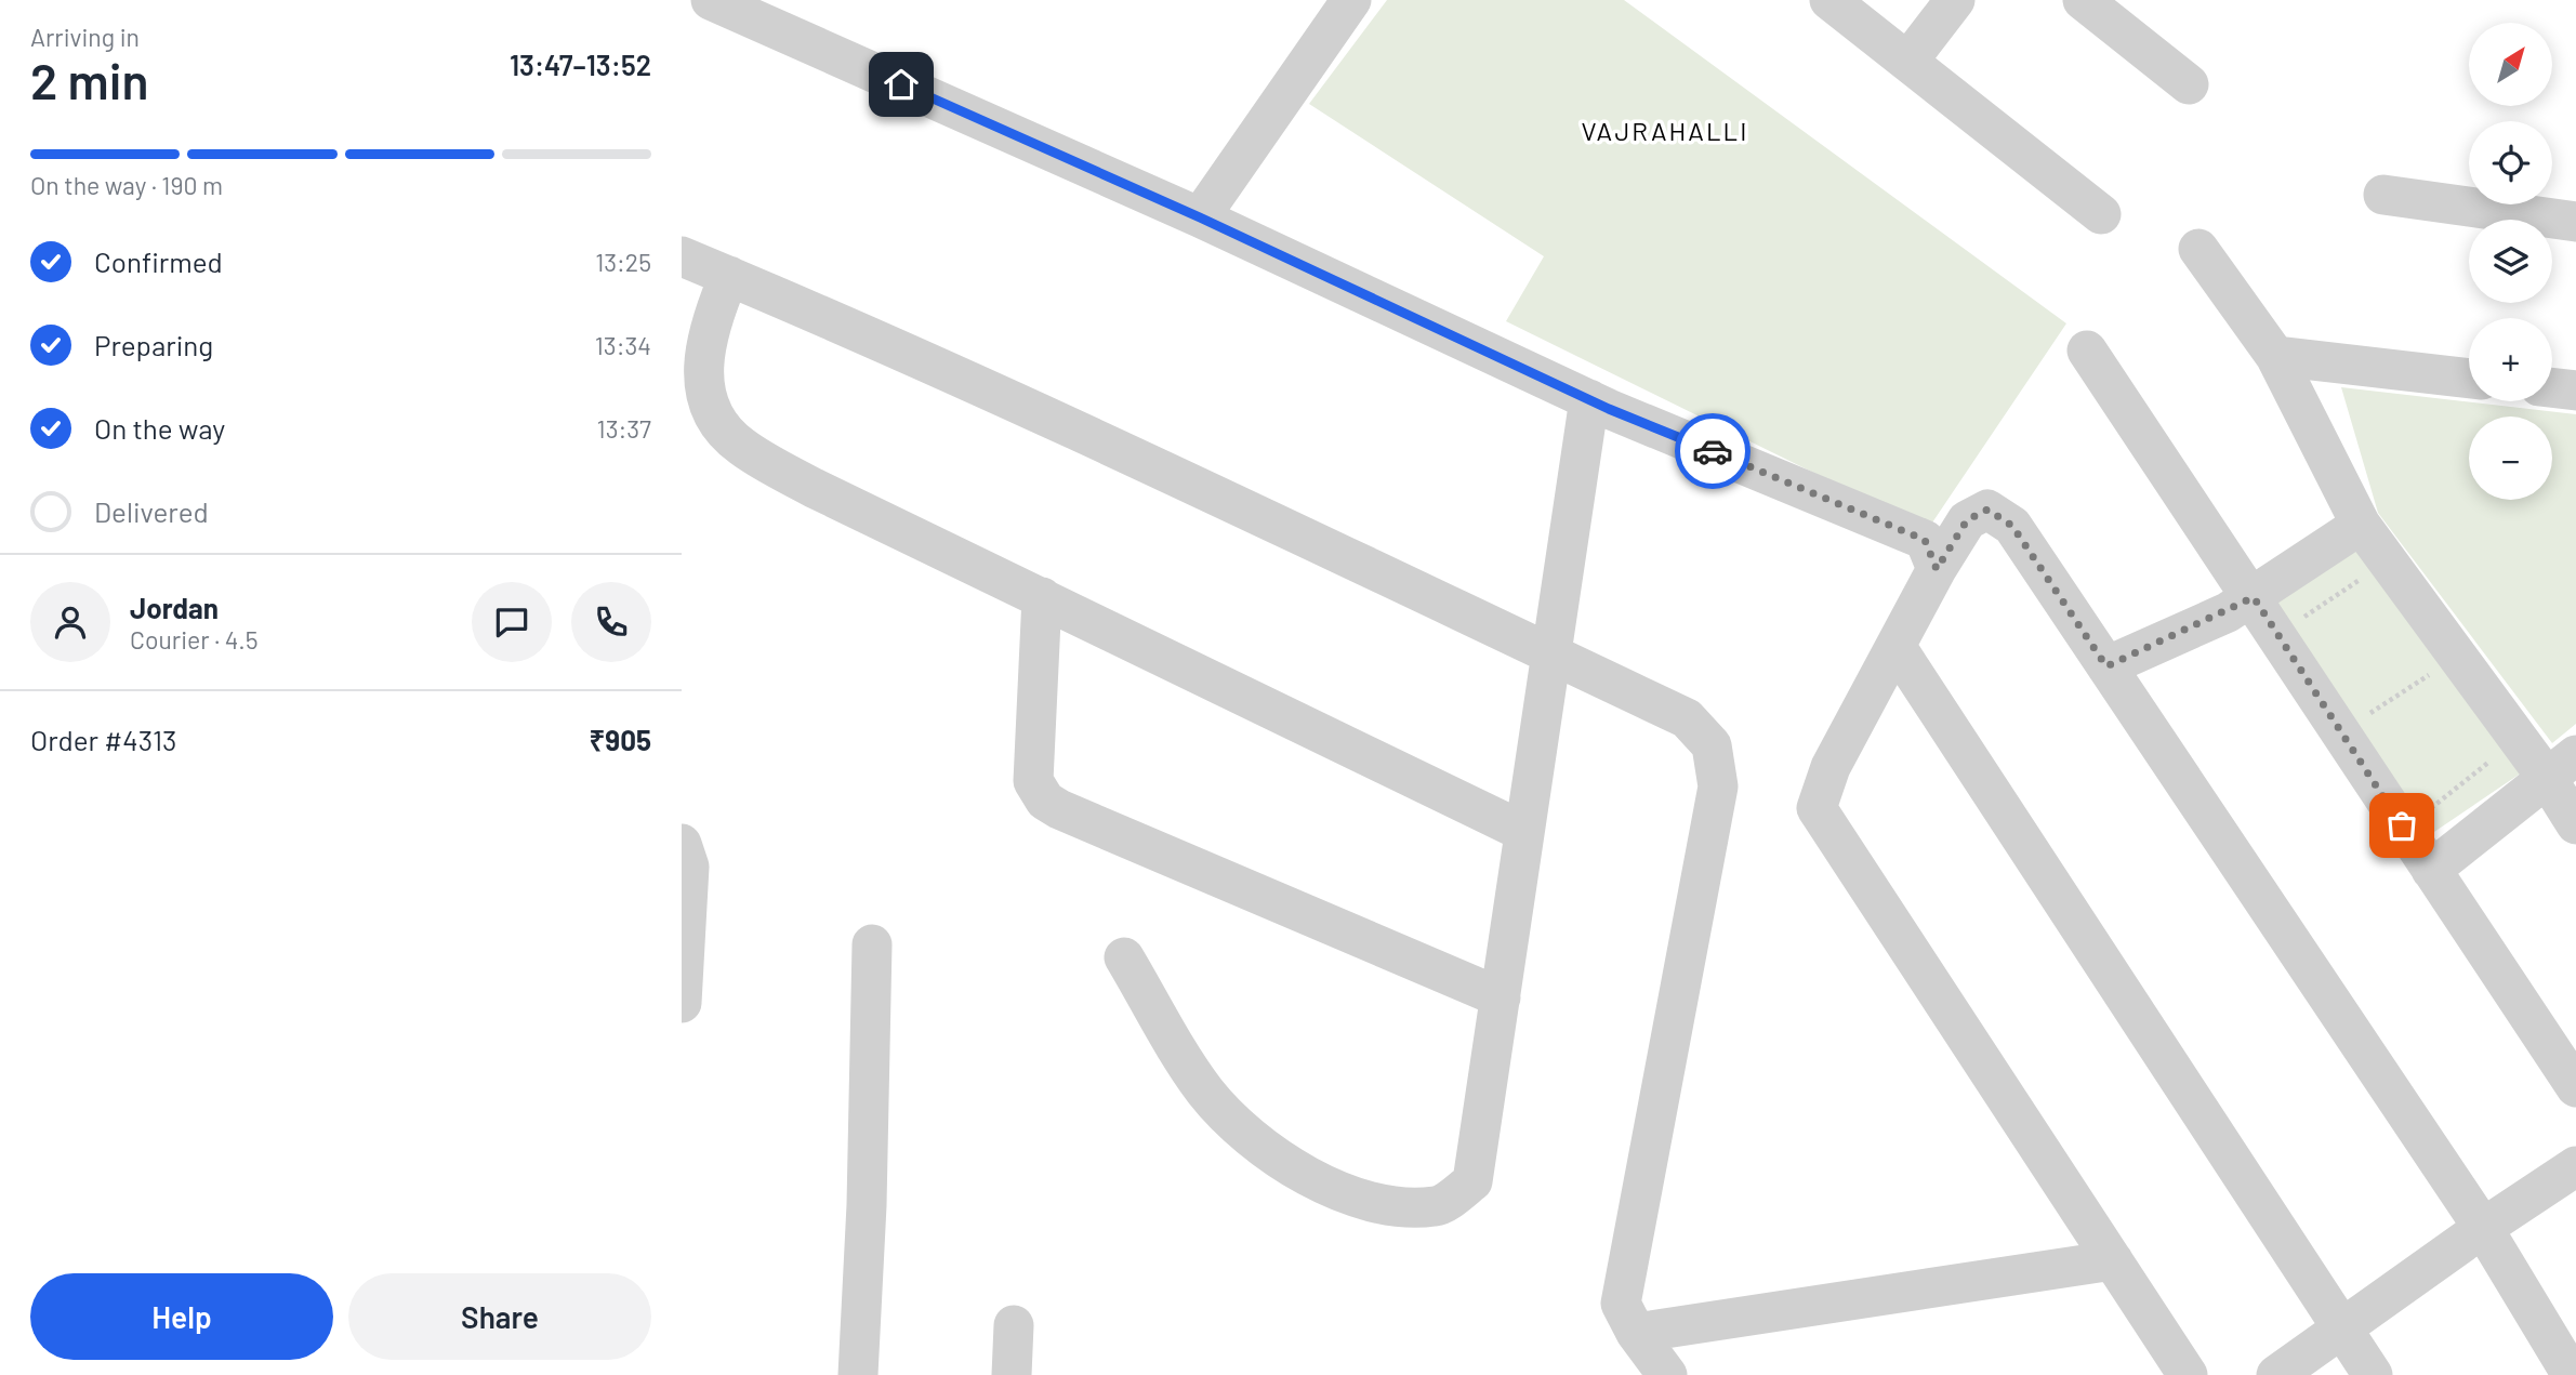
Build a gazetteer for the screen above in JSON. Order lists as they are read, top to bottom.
{
  "districts": ["VAJRAHALLI"],
  "north": "top right",
  "page": {
    "heading": ["2 min", "Arriving in", "13:47–13:52"],
    "panel": [
      "Jordan",
      "Courier · 4.5",
      "Order #4313",
      "₹905"
    ],
    "map_buttons": ["+", "−"],
    "bar": "On the way · 190 m",
    "list": [
      ["Confirmed", "13:25"],
      ["Preparing", "13:34"],
      ["On the way", "13:37"],
      "Delivered"
    ],
    "buttons": ["Help", "Share"]
  }
}
